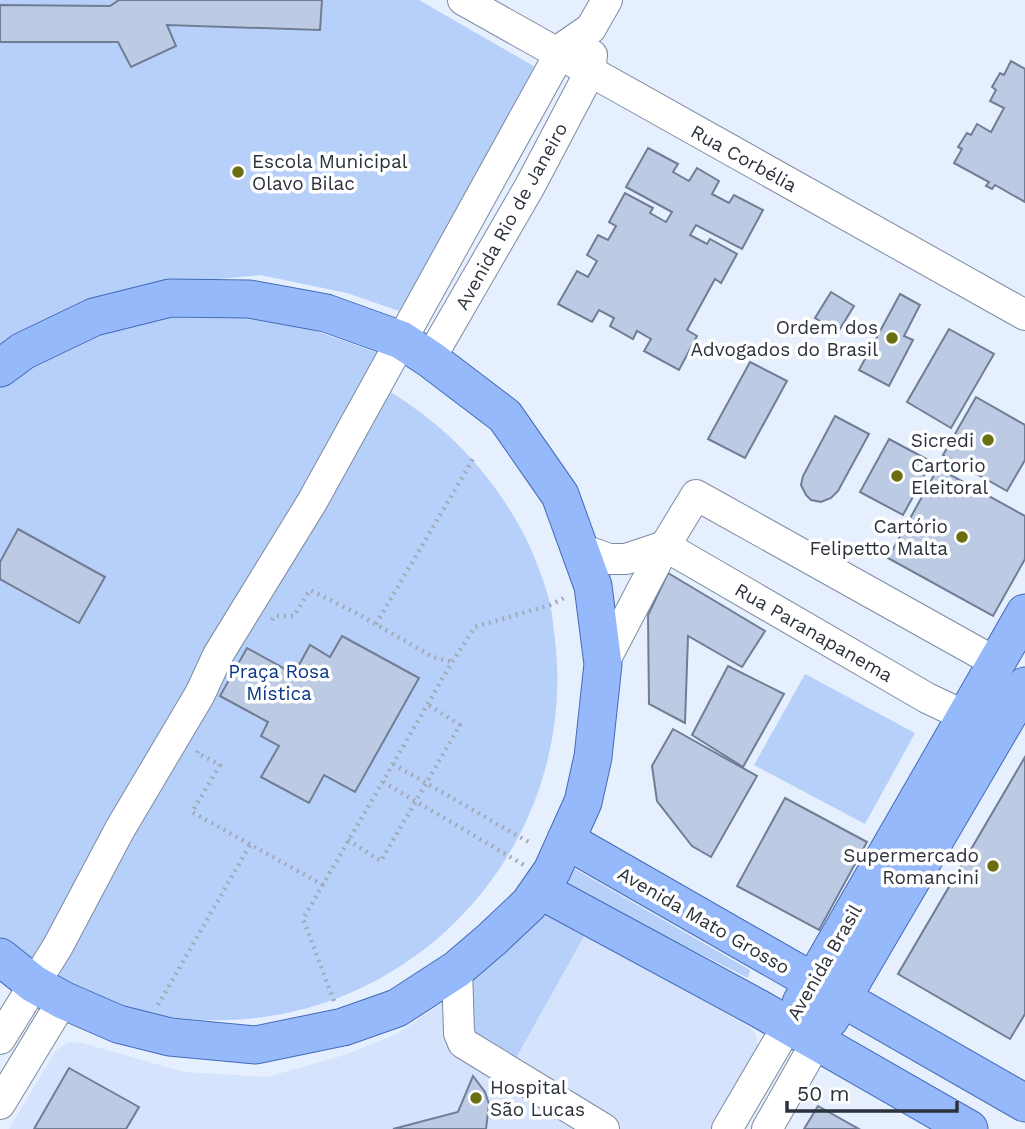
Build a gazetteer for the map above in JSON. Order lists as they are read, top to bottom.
{
  "streets": {
    "main road": ["Avenida Mato Grosso", "Avenida Brasil"],
    "street": ["Rua Corbélia", "Avenida Rio de Janeiro", "Rua Paranapanema"]
  },
  "crossings": [
    ["Rua Corbélia", "Avenida Rio de Janeiro"],
    ["Rua Paranapanema", "Avenida Brasil"],
    ["Avenida Mato Grosso", "Avenida Brasil"]
  ],
  "parks": ["Praça Rosa Mística"],
  "places": [
    "Escola Municipal Olavo Bilac",
    "Ordem dos Advogados do Brasil",
    "Sicredi",
    "Cartorio Eleitoral",
    "Cartório Felipetto Malta",
    "Supermercado Romancini",
    "Hospital São Lucas"
  ],
  "scale_bar": "50 m"
}
